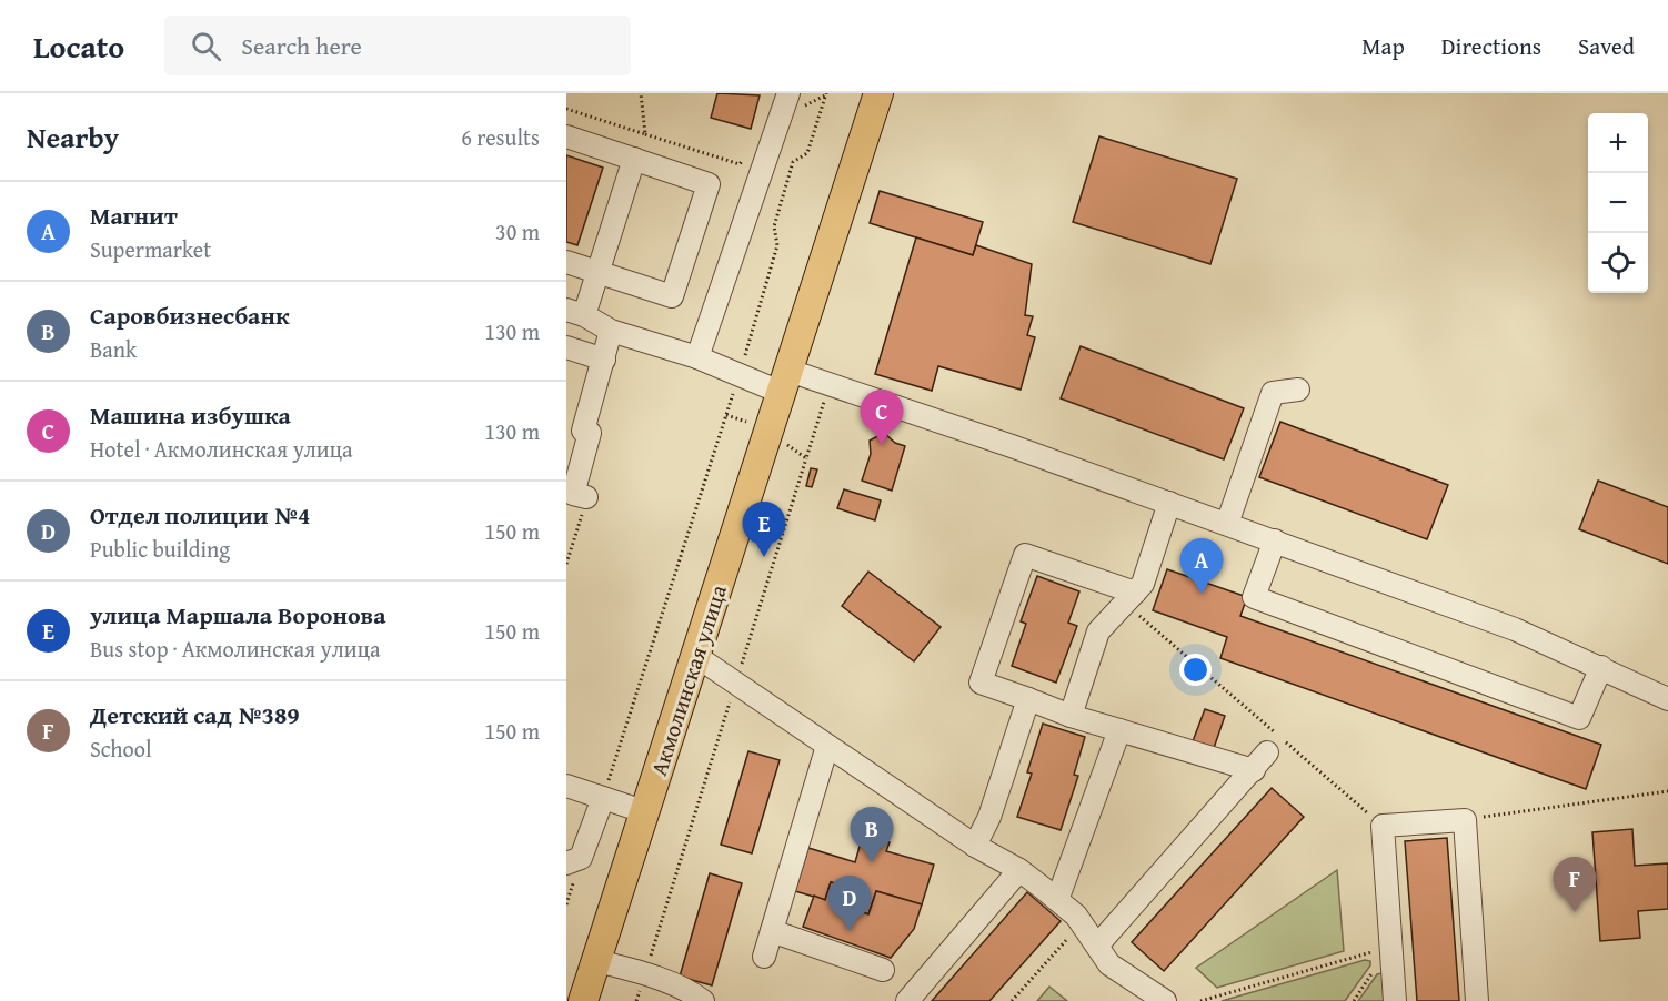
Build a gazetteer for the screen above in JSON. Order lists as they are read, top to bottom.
{
  "streets": {
    "main road": ["Акмолинская улица"]
  },
  "page": {
    "header": "Locato",
    "search": "Search here",
    "nav": ["Map", "Directions", "Saved"],
    "heading": ["Nearby", "6 results"],
    "map_buttons": ["+", "−"],
    "list": [
      {
        "mark": "A",
        "name": "Магнит",
        "note": "Supermarket",
        "value": "30 m"
      },
      {
        "mark": "B",
        "name": "Саровбизнесбанк",
        "note": "Bank",
        "value": "130 m"
      },
      {
        "mark": "C",
        "name": "Машина избушка",
        "note": "Hotel · Акмолинская улица",
        "value": "130 m"
      },
      {
        "mark": "D",
        "name": "Отдел полиции №4",
        "note": "Public building",
        "value": "150 m"
      },
      {
        "mark": "E",
        "name": "улица Маршала Воронова",
        "note": "Bus stop · Акмолинская улица",
        "value": "150 m"
      },
      {
        "mark": "F",
        "name": "Детский сад №389",
        "note": "School",
        "value": "150 m"
      }
    ],
    "pins": [
      "C",
      "E",
      "A",
      "B",
      "F",
      "D"
    ]
  }
}
